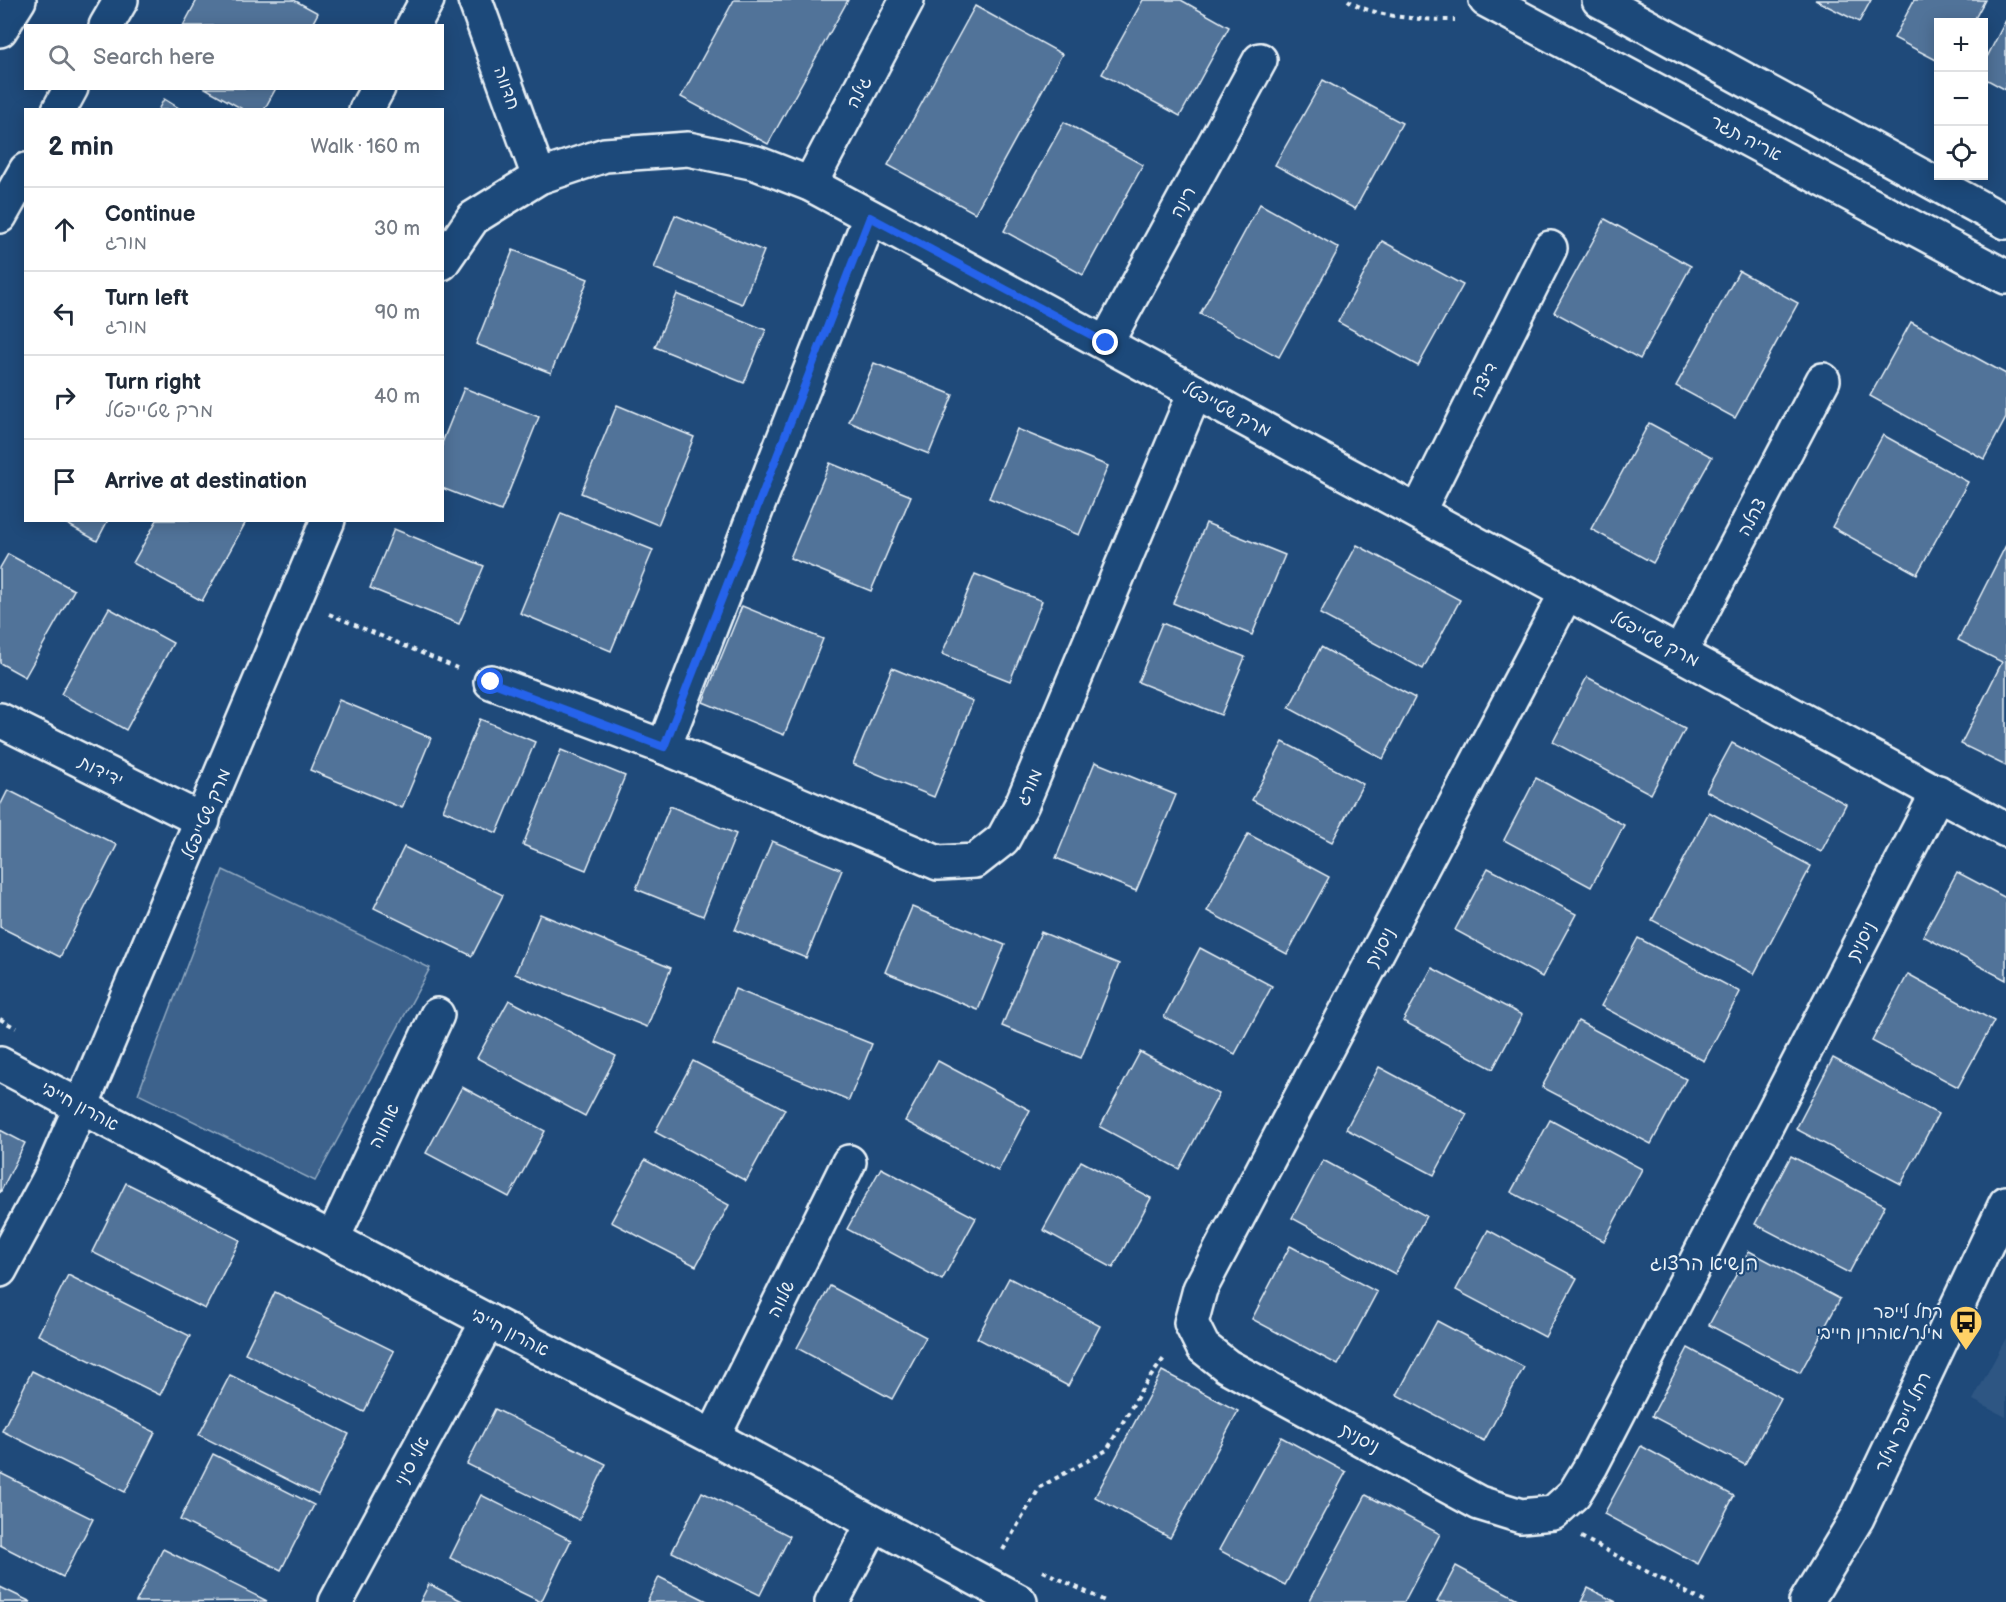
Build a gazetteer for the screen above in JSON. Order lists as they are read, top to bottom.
{
  "streets": {
    "street": [
      "חדווה",
      "גילה",
      "אריה תגר",
      "רינה",
      "דיצה",
      "מרק שטייפטל",
      "צהלה",
      "ידידות",
      "מורג",
      "ניסנית",
      "אהרון חייבי",
      "אחווה",
      "שלווה",
      "רחל לייפר מילר",
      "אלי סיני"
    ]
  },
  "crossings": [
    ["חדווה", "מרק שטייפטל"],
    ["גילה", "מרק שטייפטל"],
    ["רינה", "מרק שטייפטל"],
    ["דיצה", "מרק שטייפטל"],
    ["מרק שטייפטל", "צהלה"],
    ["מרק שטייפטל", "ידידות"],
    ["מרק שטייפטל", "מורג"],
    ["מרק שטייפטל", "ניסנית"],
    ["מרק שטייפטל", "אהרון חייבי"],
    ["אהרון חייבי", "אחווה"],
    ["אהרון חייבי", "שלווה"],
    ["אהרון חייבי", "אלי סיני"]
  ],
  "districts": ["הנשיא הרצוג"],
  "places": {
    "bus stop": ["רחל לייפר מילר/אהרון חייבי"]
  },
  "page": {
    "map_buttons": ["+", "−"],
    "search": "Search here",
    "heading": ["2 min", "Walk · 160 m"],
    "list": [
      ["Continue", "מורג", "30 m"],
      ["Turn left", "מורג", "90 m"],
      ["Turn right", "מרק שטייפטל", "40 m"],
      "Arrive at destination"
    ]
  }
}
